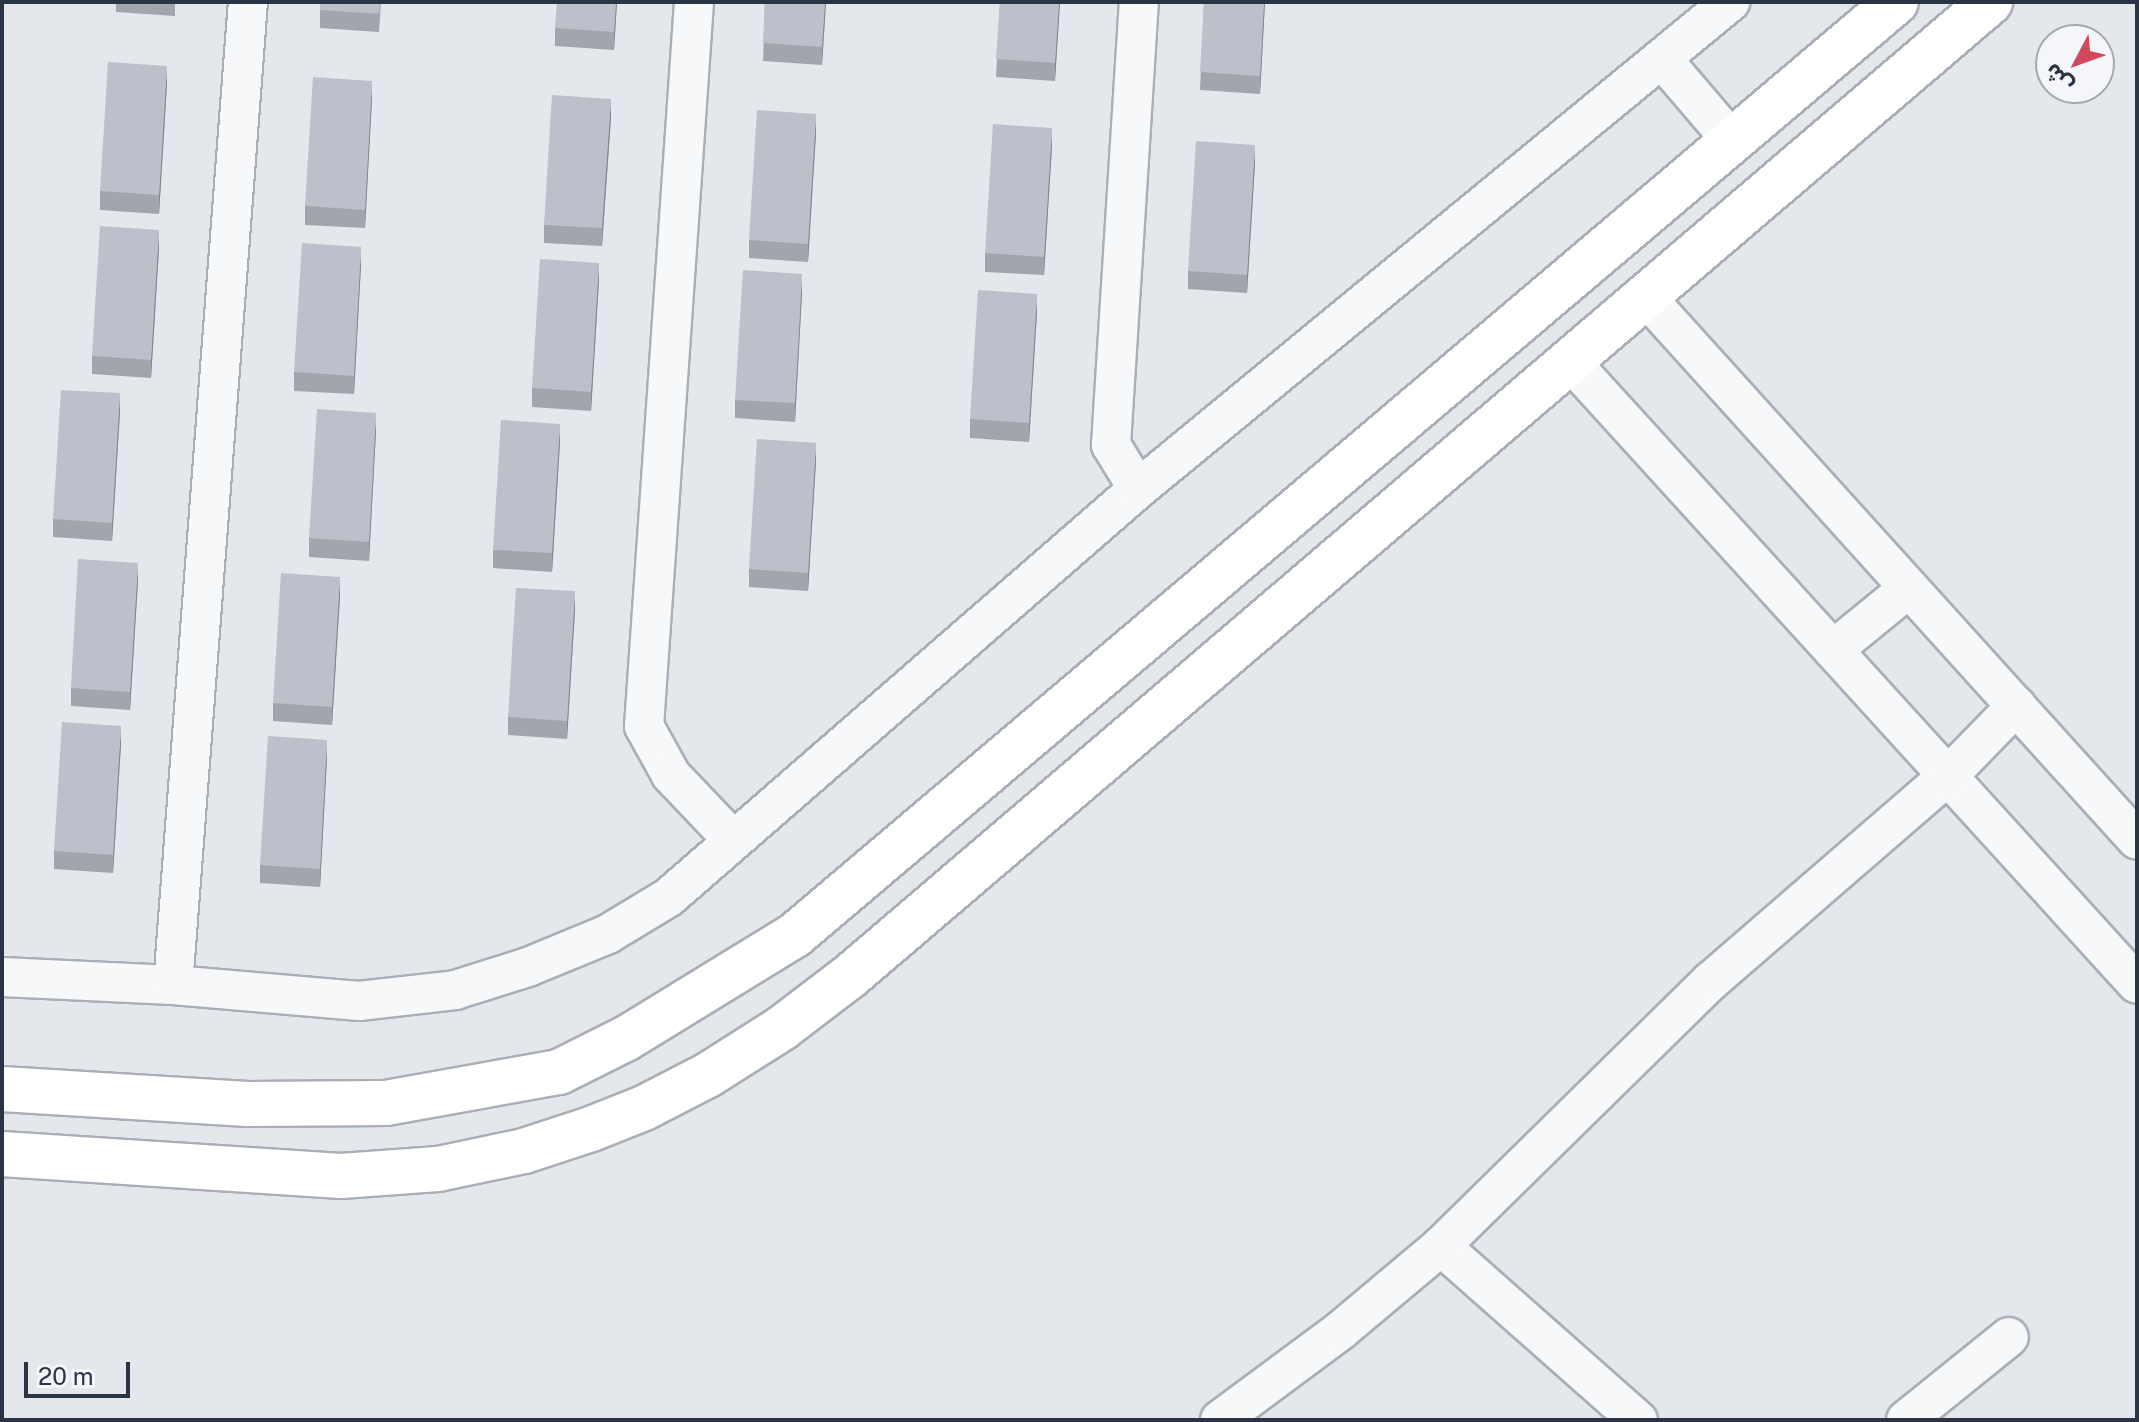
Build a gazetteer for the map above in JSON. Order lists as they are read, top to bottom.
{
  "scale_bar": "20 m",
  "north": "bottom left"
}
